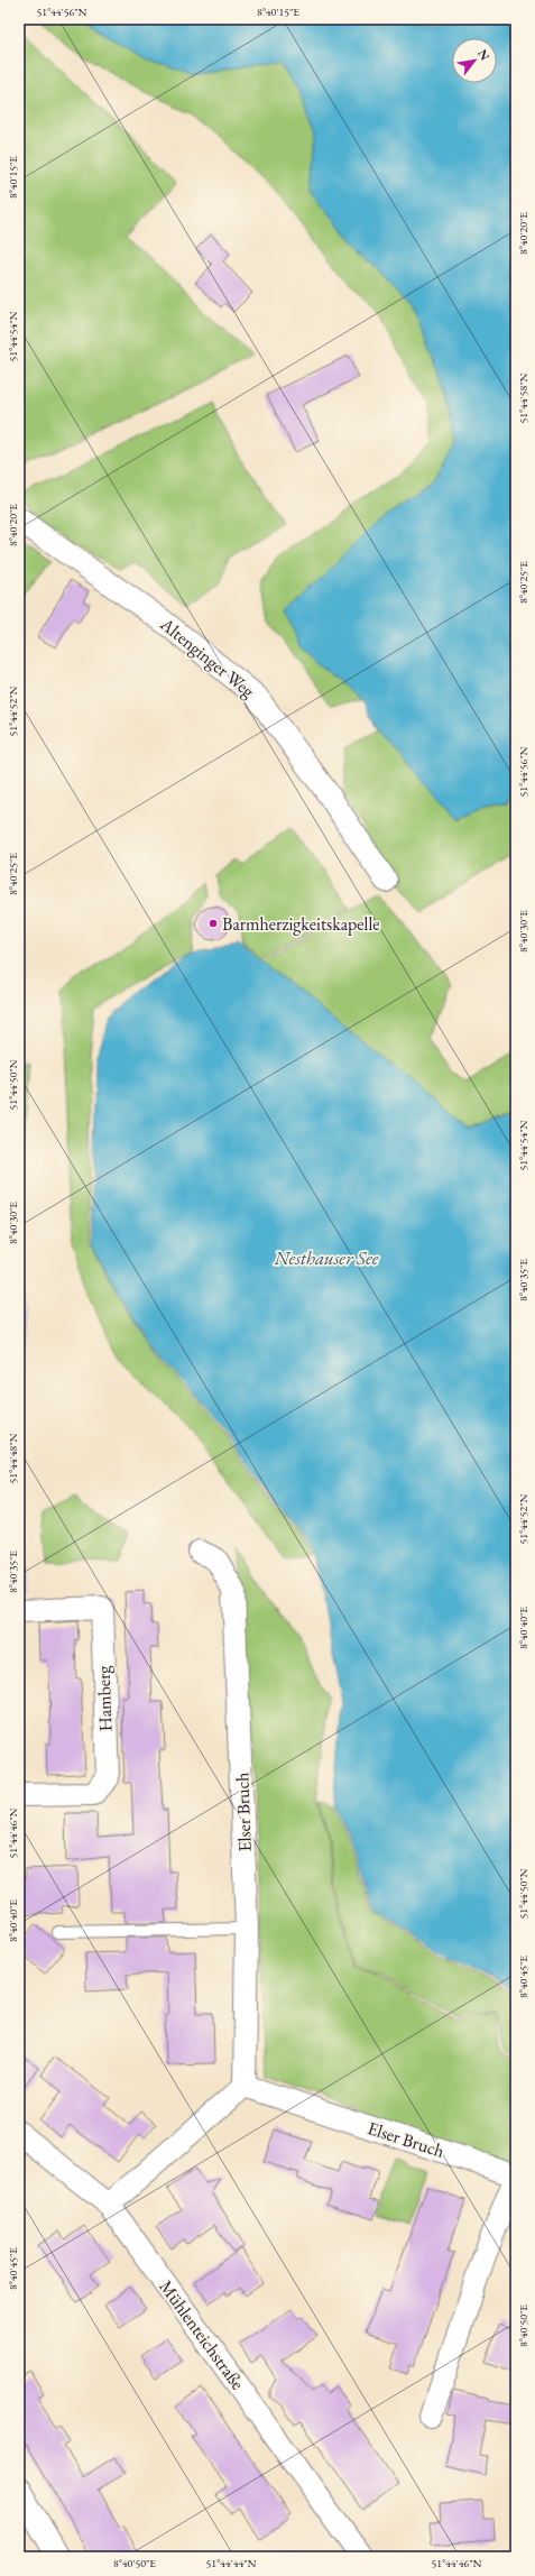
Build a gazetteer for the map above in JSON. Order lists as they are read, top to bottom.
{
  "streets": {
    "street": [
      "Altenginger Weg",
      "Hamberg",
      "Elser Bruch",
      "Mühlenteichstraße"
    ]
  },
  "water": ["Nesthauser See"],
  "places": ["Barmherzigkeitskapelle"],
  "north": "top right",
  "coordinates": [
    "51°44'56\"N",
    "8°40'15\"E",
    "8°40'20\"E",
    "51°44'54\"N",
    "51°44'58\"N",
    "8°40'25\"E",
    "51°44'52\"N",
    "8°40'30\"E",
    "51°44'50\"N",
    "8°40'35\"E",
    "51°44'48\"N",
    "8°40'40\"E",
    "51°44'46\"N",
    "8°40'45\"E",
    "8°40'50\"E",
    "51°44'44\"N"
  ]
}
